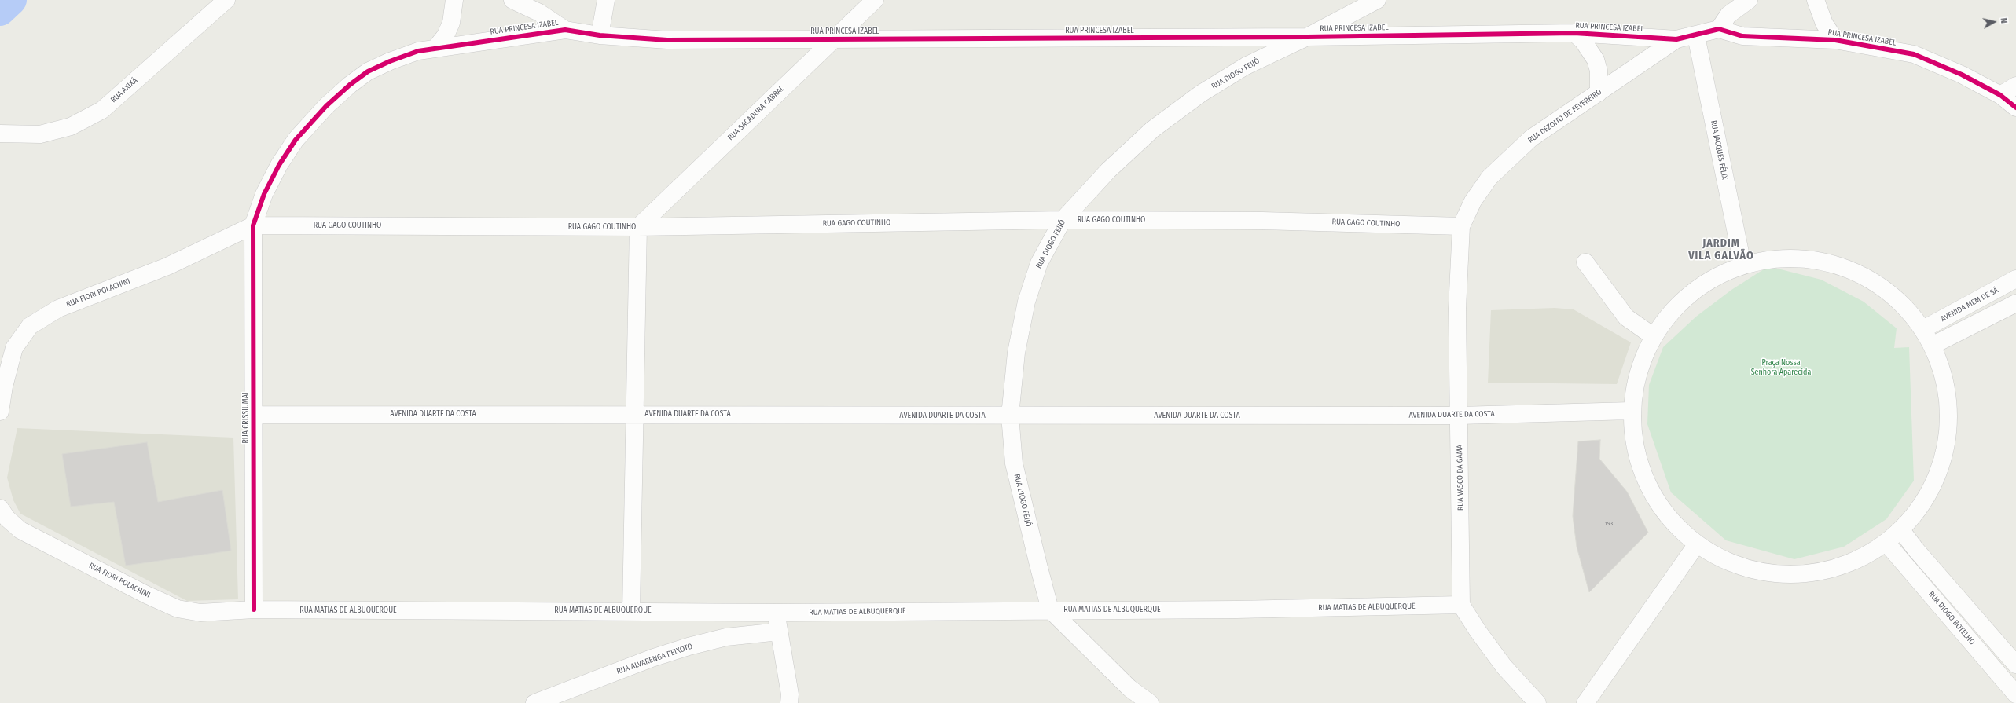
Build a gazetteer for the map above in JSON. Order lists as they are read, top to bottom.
{
  "streets": {
    "street": [
      "RUA PRINCESA IZABEL",
      "RUA DIOGO FEIJÓ",
      "RUA AXIXÁ",
      "RUA SACADURA CABRAL",
      "RUA DEZOITO DE FEVEREIRO",
      "RUA JACQUES FÉLIX",
      "RUA GAGO COUTINHO",
      "RUA FIORI POLACHINI",
      "AVENIDA MEM DE SÁ",
      "AVENIDA DUARTE DA COSTA",
      "RUA CRISSIUMAL",
      "RUA VASCO DA GAMA",
      "RUA MATIAS DE ALBUQUERQUE",
      "RUA DIOGO BOTELHO",
      "RUA ALVARENGA PEIXOTO"
    ]
  },
  "crossings": [
    ["RUA PRINCESA IZABEL", "RUA DIOGO FEIJÓ"],
    ["RUA PRINCESA IZABEL", "RUA SACADURA CABRAL"],
    ["RUA PRINCESA IZABEL", "RUA DEZOITO DE FEVEREIRO"],
    ["RUA PRINCESA IZABEL", "RUA JACQUES FÉLIX"],
    ["RUA PRINCESA IZABEL", "RUA GAGO COUTINHO"],
    ["RUA PRINCESA IZABEL", "RUA FIORI POLACHINI"],
    ["RUA PRINCESA IZABEL", "RUA CRISSIUMAL"],
    ["RUA DIOGO FEIJÓ", "RUA GAGO COUTINHO"],
    ["RUA DIOGO FEIJÓ", "AVENIDA DUARTE DA COSTA"],
    ["RUA DIOGO FEIJÓ", "RUA MATIAS DE ALBUQUERQUE"],
    ["RUA SACADURA CABRAL", "RUA GAGO COUTINHO"],
    ["RUA DEZOITO DE FEVEREIRO", "RUA GAGO COUTINHO"],
    ["RUA DEZOITO DE FEVEREIRO", "RUA VASCO DA GAMA"],
    ["RUA GAGO COUTINHO", "RUA FIORI POLACHINI"],
    ["RUA GAGO COUTINHO", "RUA CRISSIUMAL"],
    ["RUA GAGO COUTINHO", "RUA VASCO DA GAMA"],
    ["RUA FIORI POLACHINI", "RUA CRISSIUMAL"],
    ["RUA FIORI POLACHINI", "RUA MATIAS DE ALBUQUERQUE"],
    ["AVENIDA DUARTE DA COSTA", "RUA CRISSIUMAL"],
    ["AVENIDA DUARTE DA COSTA", "RUA VASCO DA GAMA"],
    ["RUA CRISSIUMAL", "RUA MATIAS DE ALBUQUERQUE"],
    ["RUA VASCO DA GAMA", "RUA MATIAS DE ALBUQUERQUE"]
  ],
  "districts": ["JARDIM VILA GALVÃO"],
  "parks": ["Praça Nossa Senhora Aparecida"],
  "house_numbers": ["193"],
  "north": "right"
}
